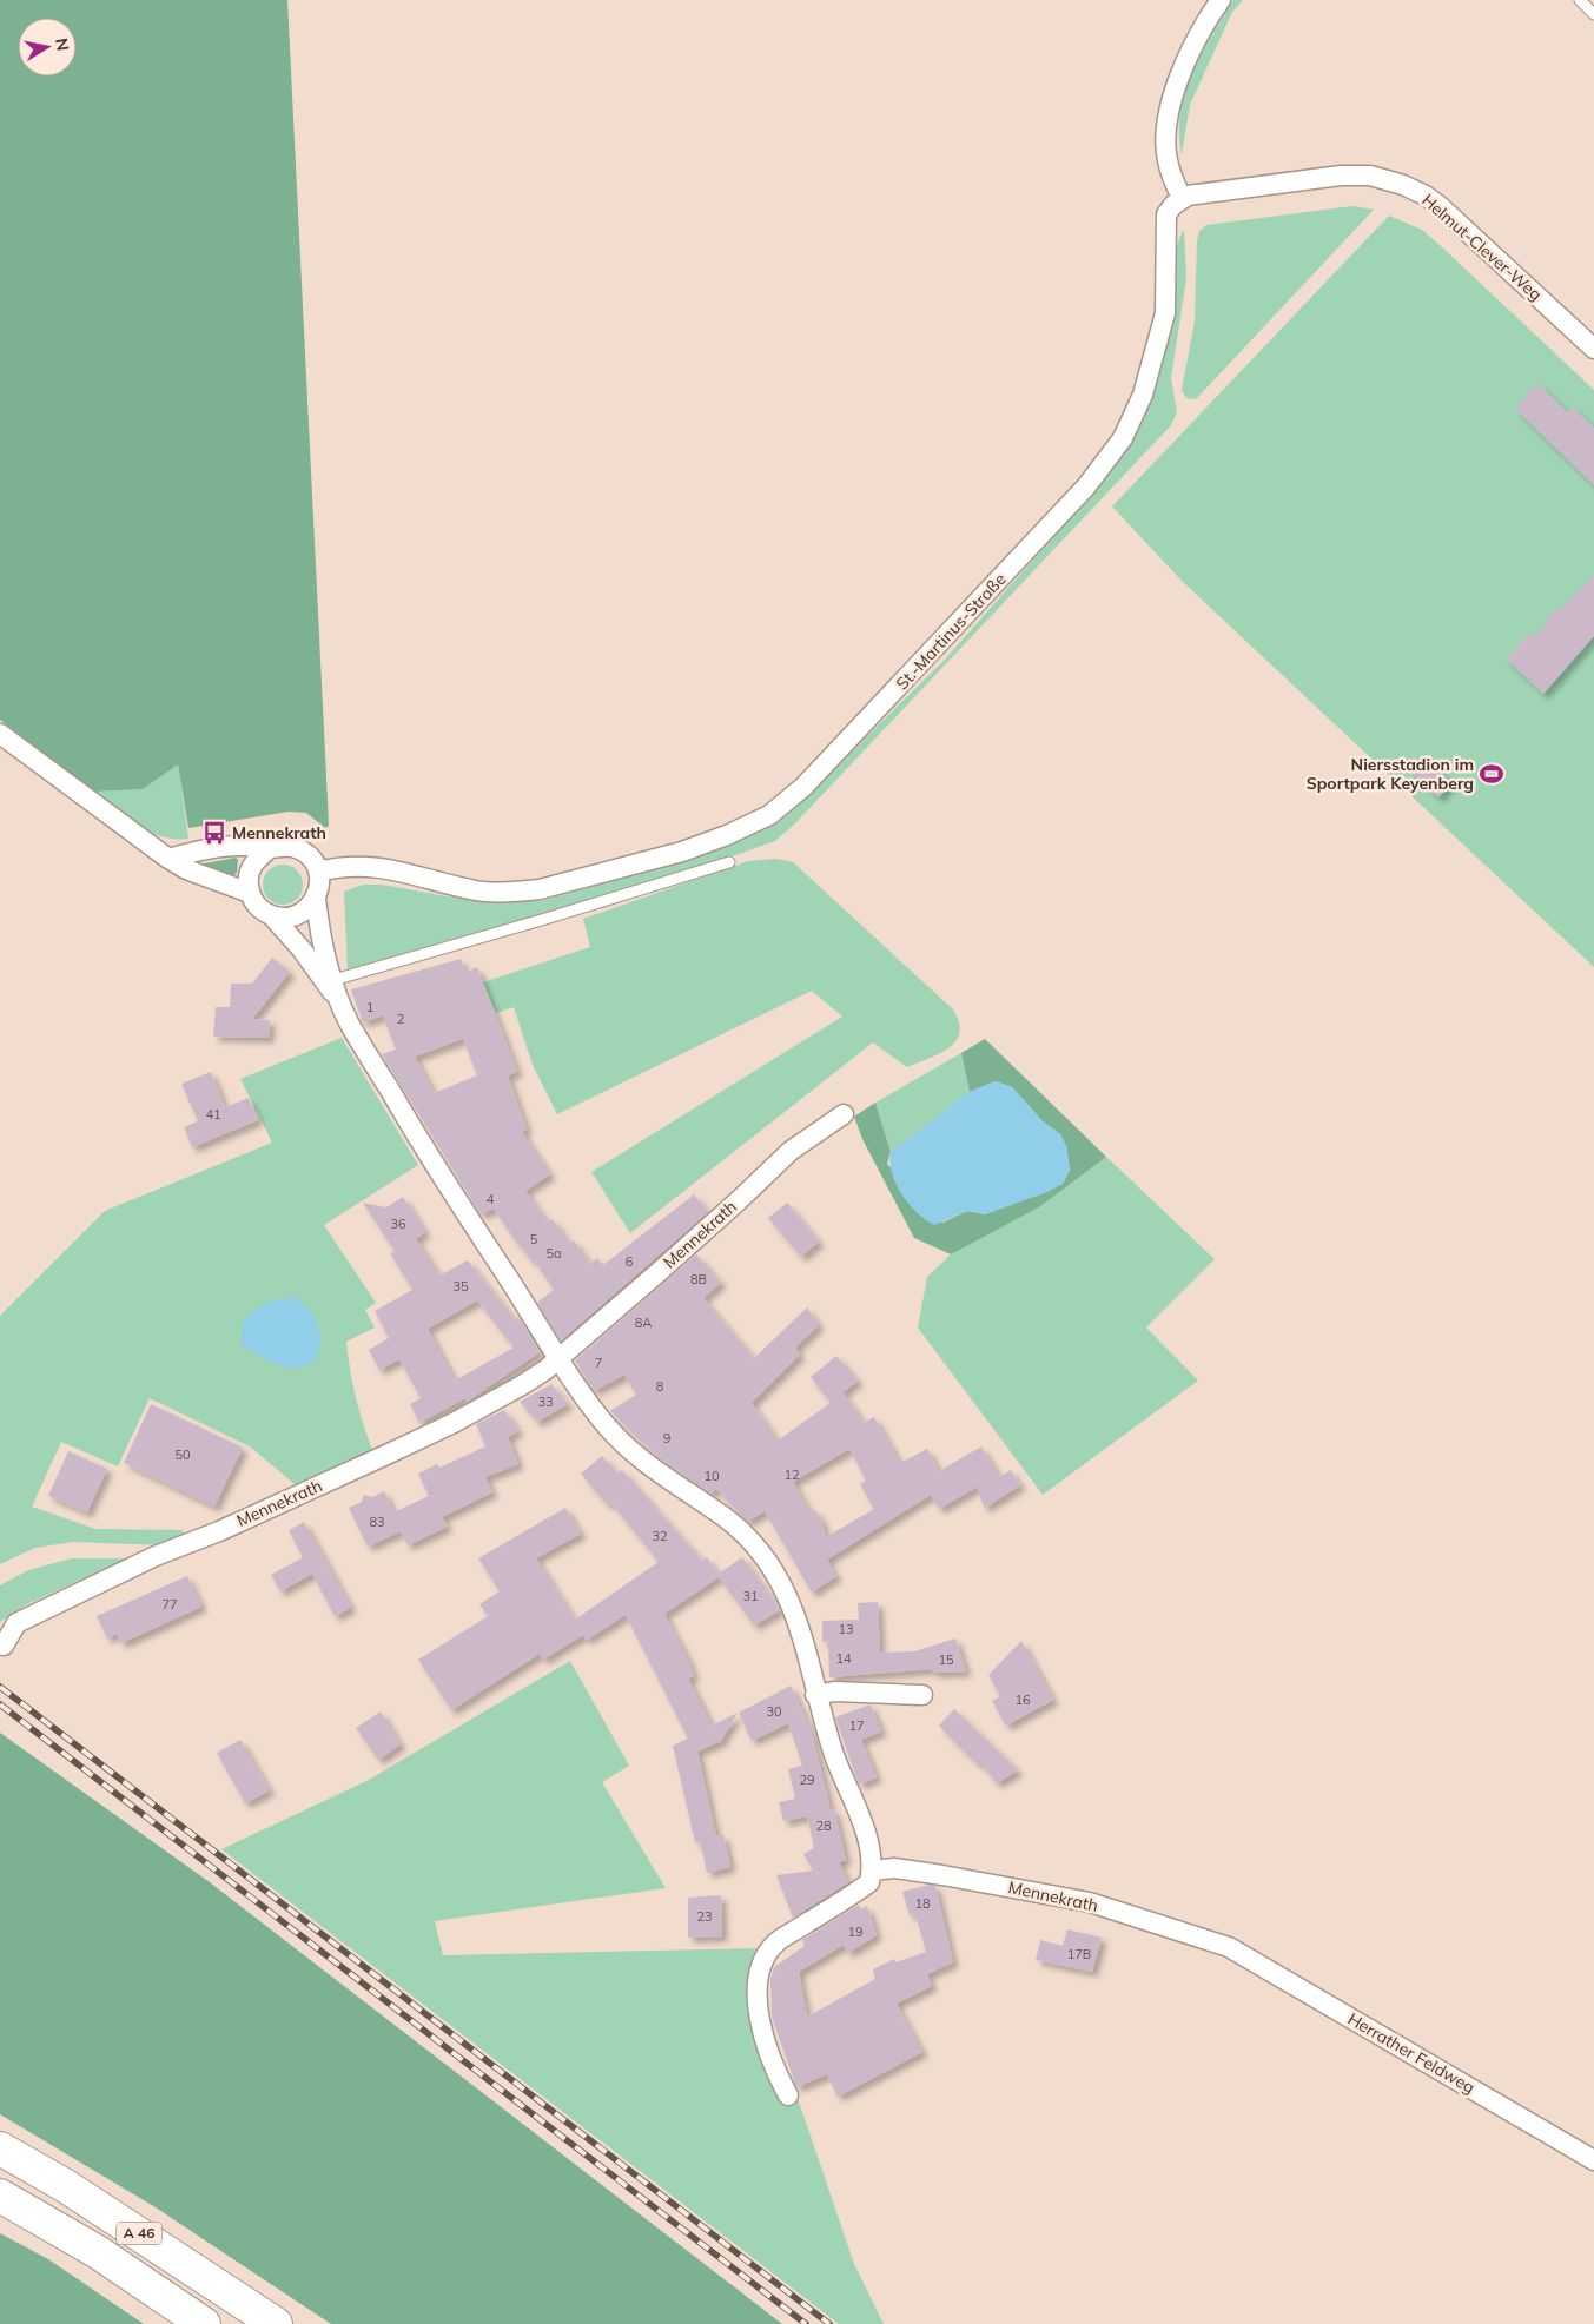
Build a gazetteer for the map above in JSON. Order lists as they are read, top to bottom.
{
  "streets": {
    "highway": ["A 46"],
    "street": [
      "Helmut-Clever-Weg",
      "St.-Martinus-Straße",
      "Mennekrath",
      "Herrather Feldweg"
    ]
  },
  "crossings": [
    ["Helmut-Clever-Weg", "St.-Martinus-Straße"],
    ["Mennekrath", "Herrather Feldweg"]
  ],
  "places": {
    "sports": ["Niersstadion im Sportpark Keyenberg"],
    "bus stop": ["Mennekrath"]
  },
  "house_numbers": [
    "1",
    "2",
    "41",
    "4",
    "36",
    "5",
    "5a",
    "6",
    "8B",
    "35",
    "8A",
    "7",
    "8",
    "33",
    "9",
    "50",
    "12",
    "10",
    "83",
    "32",
    "31",
    "77",
    "13",
    "14",
    "15",
    "16",
    "30",
    "17",
    "29",
    "28",
    "18",
    "23",
    "19",
    "17B"
  ],
  "north": "right"
}
